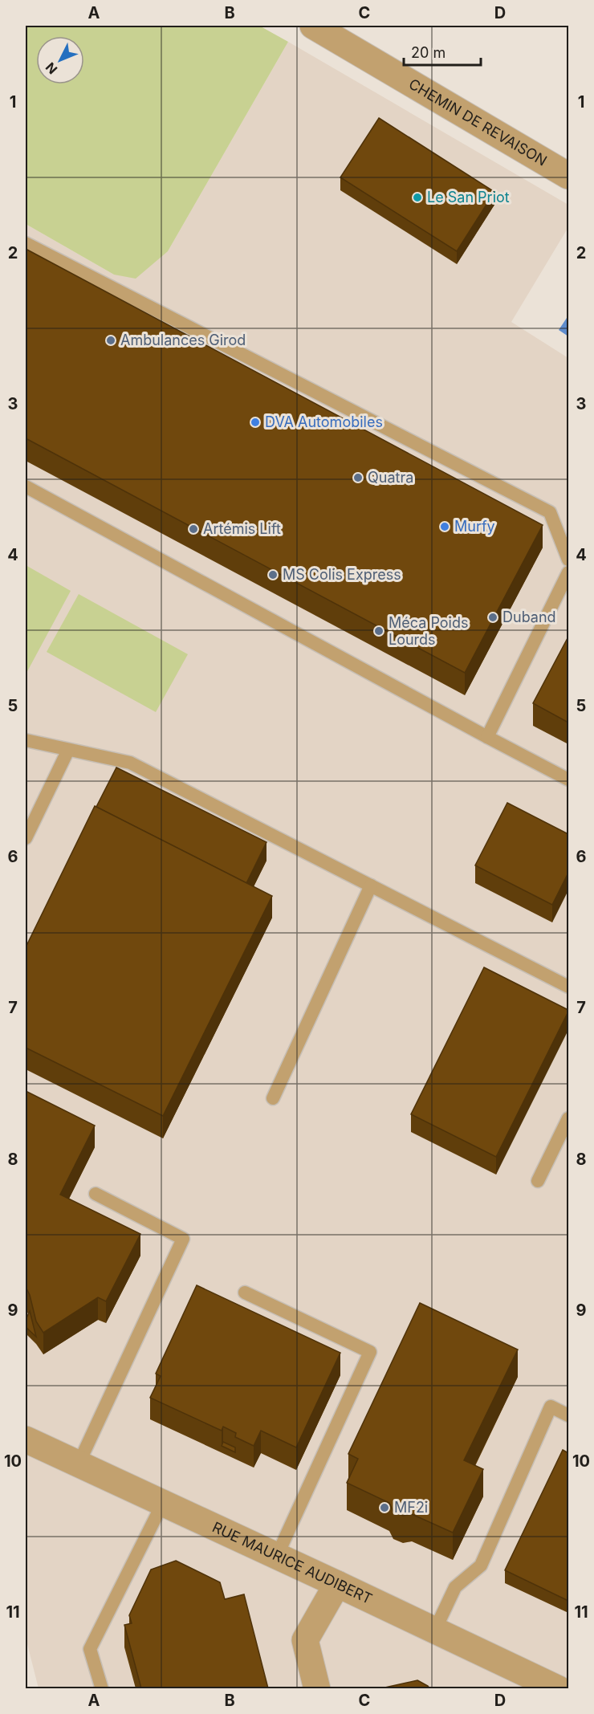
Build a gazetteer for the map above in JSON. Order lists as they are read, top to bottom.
{
  "streets": {
    "street": ["CHEMIN DE REVAISON", "RUE MAURICE AUDIBERT"]
  },
  "places": [
    "Le San Priot",
    "Ambulances Girod",
    "DVA Automobiles",
    "Quatra",
    "Murfy",
    "Artémis Lift",
    "MS Colis Express",
    "Duband",
    "Méca Poids Lourds",
    "MF2i"
  ],
  "scale_bar": "20 m",
  "north": "bottom left",
  "grid": {
    "columns": [
      "A",
      "B",
      "C",
      "D"
    ],
    "rows": [
      "1",
      "2",
      "3",
      "4",
      "5",
      "6",
      "7",
      "8",
      "9",
      "10",
      "11"
    ]
  }
}
